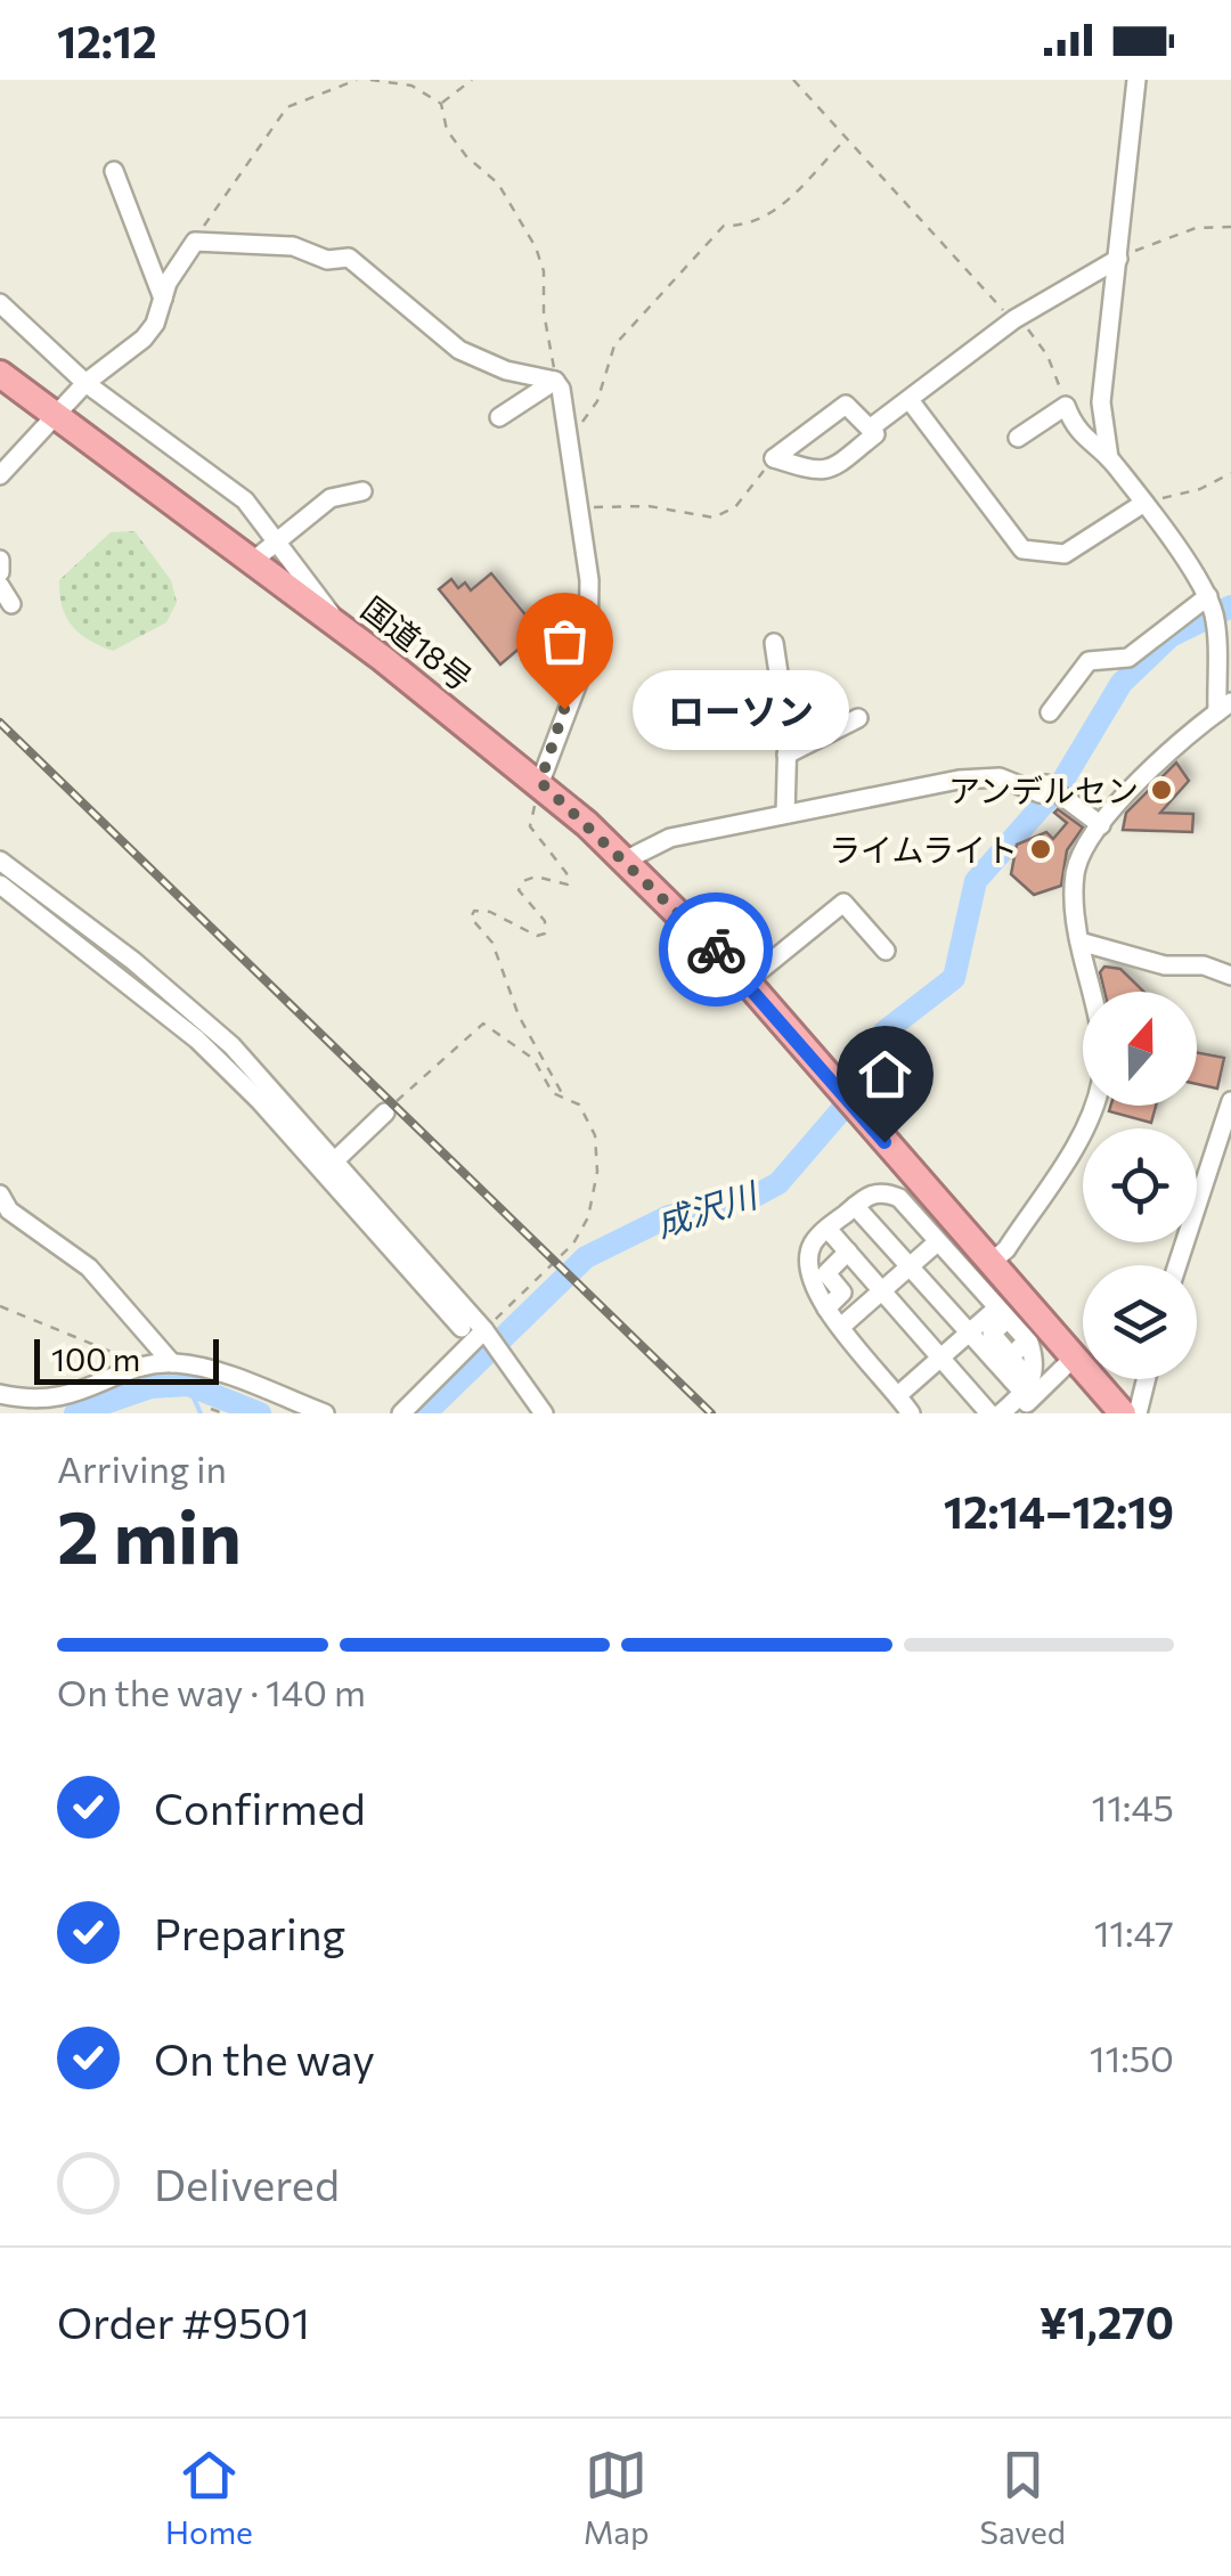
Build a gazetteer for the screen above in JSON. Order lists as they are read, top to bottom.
{
  "streets": {
    "highway": ["国道18号"]
  },
  "water": ["成沢川"],
  "places": ["ローソン", "アンデルセン", "ライムライト"],
  "scale_bar": "100 m",
  "north": "top",
  "page": {
    "status": "12:12",
    "bubble": "ローソン",
    "scale": "100 m",
    "heading": ["2 min", "Arriving in", "12:14–12:19"],
    "panel": ["Order #9501", "¥1,270"],
    "bar": "On the way · 140 m",
    "list": [
      ["Confirmed", "11:45"],
      ["Preparing", "11:47"],
      ["On the way", "11:50"],
      "Delivered"
    ],
    "tabs": ["Home", "Map", "Saved"]
  }
}
